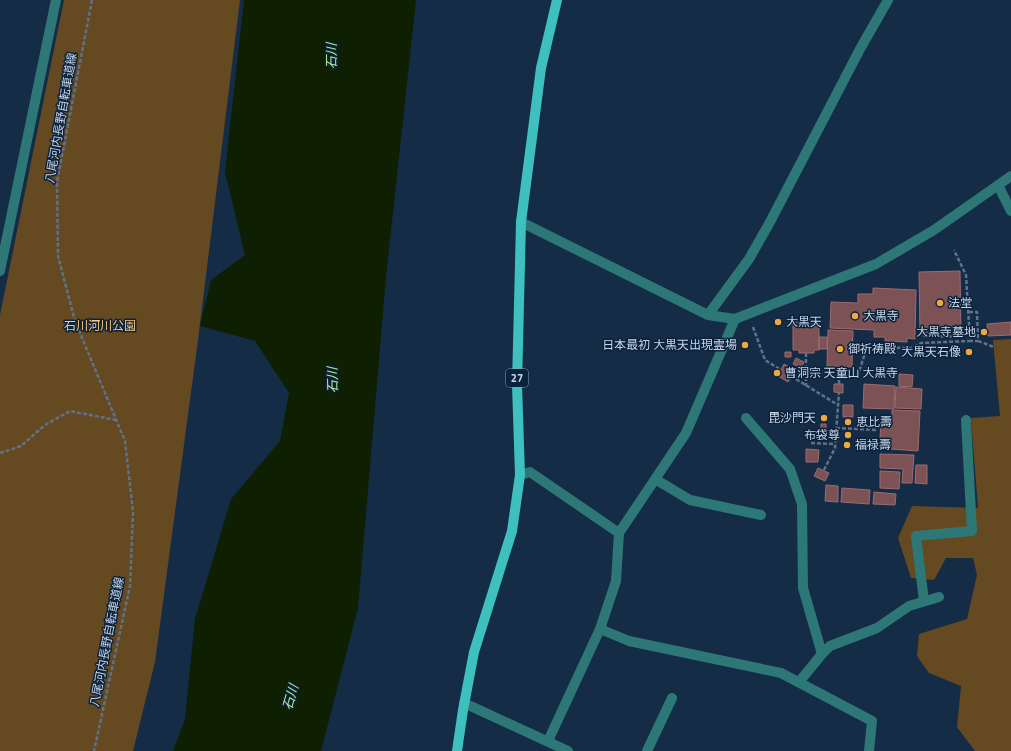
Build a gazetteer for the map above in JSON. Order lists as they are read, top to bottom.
{
  "streets": {
    "main road": ["27"],
    "path": ["八尾河内長野自転車道線"]
  },
  "water": ["石川"],
  "parks": ["石川河川公園"],
  "places": [
    "法堂",
    "大黒寺",
    "大黒天",
    "大黒寺墓地",
    "日本最初 大黒天出現霊場",
    "御祈祷殿",
    "大黒天石像",
    "曹洞宗 天童山 大黒寺",
    "毘沙門天",
    "恵比壽",
    "布袋尊",
    "福禄壽"
  ]
}
